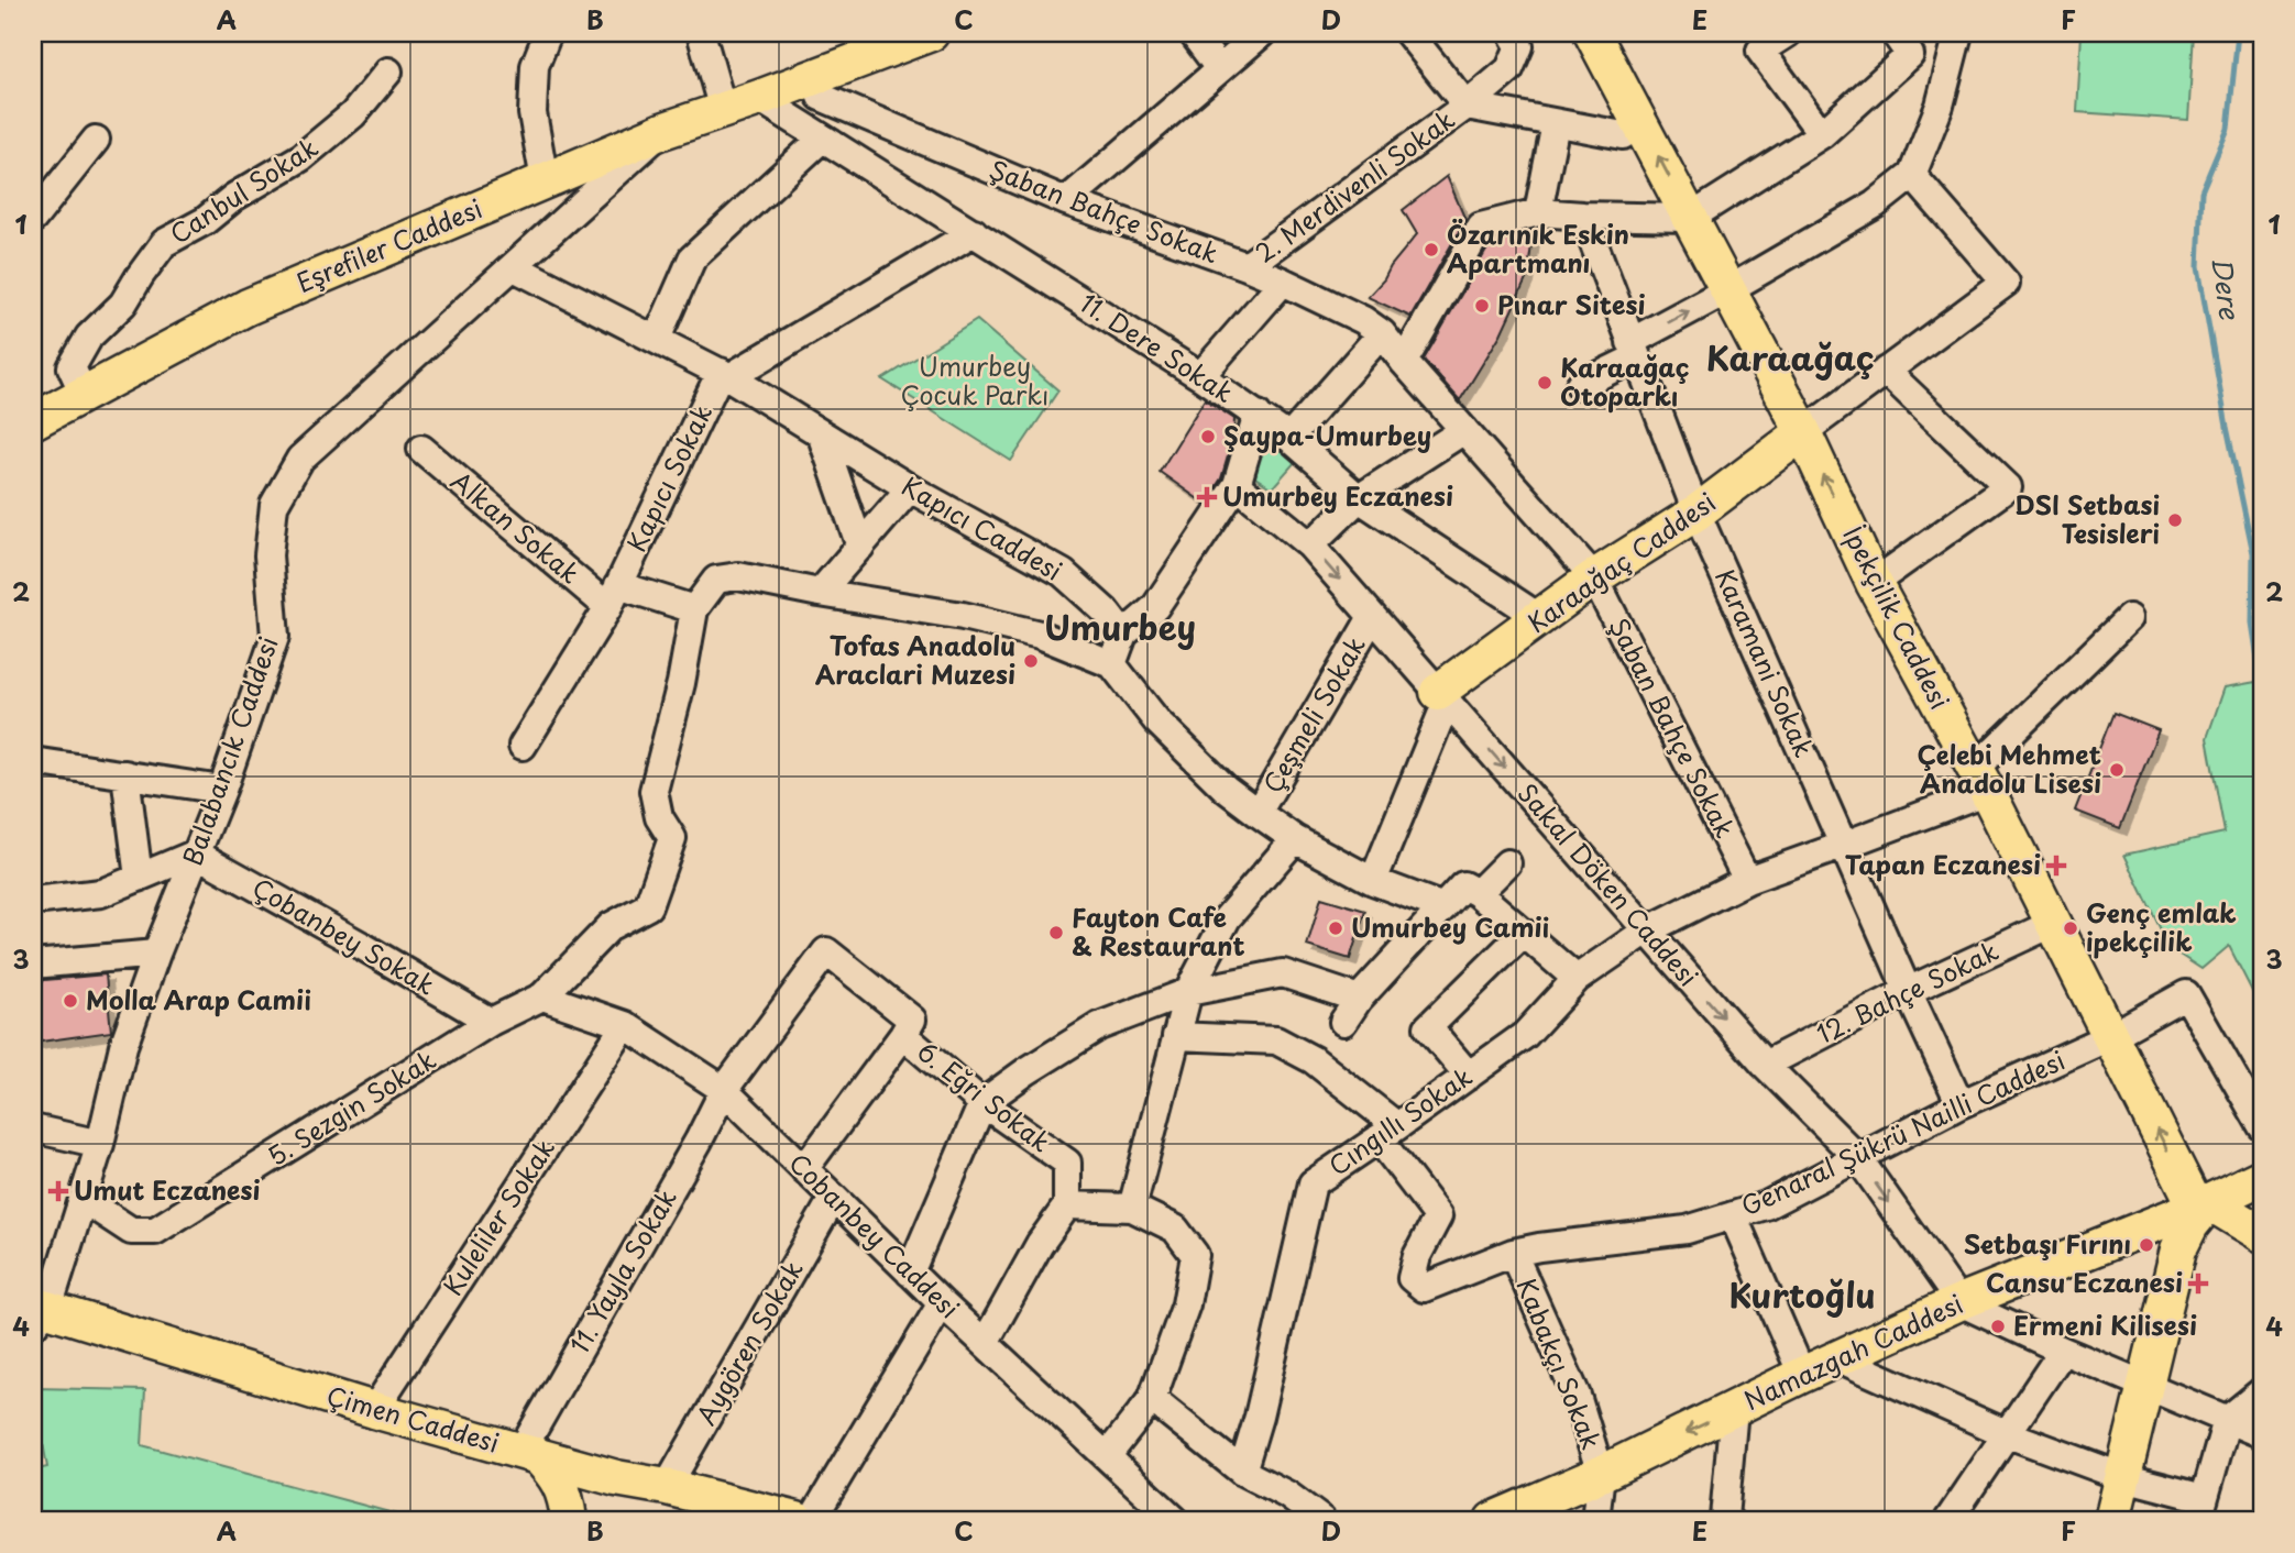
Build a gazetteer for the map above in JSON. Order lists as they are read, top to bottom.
{
  "streets": {
    "main road": [
      "Eşrefiler Caddesi",
      "Karaağaç Caddesi",
      "İpekçilik Caddesi",
      "Namazgah Caddesi",
      "Çimen Caddesi"
    ],
    "street": [
      "2. Merdivenli Sokak",
      "Canbul Sokak",
      "Şaban Bahçe Sokak",
      "11. Dere Sokak",
      "Kapıcı Sokak",
      "Alkan Sokak",
      "Kapıcı Caddesi",
      "Karamani Sokak",
      "Çeşmeli Sokak",
      "Balabancık Caddesi",
      "Sakal Döken Caddesi",
      "Çobanbey Sokak",
      "12. Bahçe Sokak",
      "6. Eğri Sokak",
      "5. Sezgin Sokak",
      "Cıngıllı Sokak",
      "Genaral Şükrü Nailli Caddesi",
      "Kuleliler Sokak",
      "Cobanbey Caddesi",
      "11. Yayla Sokak",
      "Aygören Sokak",
      "Kabakçı Sokak"
    ]
  },
  "crossings": [
    ["2. Merdivenli Sokak", "Şaban Bahçe Sokak"],
    ["Canbul Sokak", "Eşrefiler Caddesi"],
    ["Şaban Bahçe Sokak", "Karaağaç Caddesi"],
    ["Şaban Bahçe Sokak", "Cıngıllı Sokak"],
    ["Eşrefiler Caddesi", "11. Dere Sokak"],
    ["Eşrefiler Caddesi", "Balabancık Caddesi"],
    ["11. Dere Sokak", "Karaağaç Caddesi"],
    ["Kapıcı Sokak", "Alkan Sokak"],
    ["Kapıcı Sokak", "Kapıcı Caddesi"],
    ["Kapıcı Sokak", "5. Sezgin Sokak"],
    ["Kapıcı Caddesi", "Balabancık Caddesi"],
    ["Karaağaç Caddesi", "İpekçilik Caddesi"],
    ["Karaağaç Caddesi", "Karamani Sokak"],
    ["Karaağaç Caddesi", "Sakal Döken Caddesi"],
    ["İpekçilik Caddesi", "12. Bahçe Sokak"],
    ["İpekçilik Caddesi", "Cıngıllı Sokak"],
    ["İpekçilik Caddesi", "Genaral Şükrü Nailli Caddesi"],
    ["İpekçilik Caddesi", "Namazgah Caddesi"],
    ["Karamani Sokak", "12. Bahçe Sokak"],
    ["Karamani Sokak", "Cıngıllı Sokak"],
    ["Karamani Sokak", "Genaral Şükrü Nailli Caddesi"],
    ["Çeşmeli Sokak", "Sakal Döken Caddesi"],
    ["Balabancık Caddesi", "Çobanbey Sokak"],
    ["Balabancık Caddesi", "5. Sezgin Sokak"],
    ["Balabancık Caddesi", "Çimen Caddesi"],
    ["Sakal Döken Caddesi", "12. Bahçe Sokak"],
    ["Sakal Döken Caddesi", "Cıngıllı Sokak"],
    ["Sakal Döken Caddesi", "Genaral Şükrü Nailli Caddesi"],
    ["Sakal Döken Caddesi", "Namazgah Caddesi"],
    ["Çobanbey Sokak", "5. Sezgin Sokak"],
    ["6. Eğri Sokak", "11. Yayla Sokak"],
    ["5. Sezgin Sokak", "Cobanbey Caddesi"],
    ["Cıngıllı Sokak", "Genaral Şükrü Nailli Caddesi"],
    ["Genaral Şükrü Nailli Caddesi", "Kabakçı Sokak"],
    ["Kuleliler Sokak", "Cobanbey Caddesi"],
    ["Kuleliler Sokak", "Çimen Caddesi"],
    ["Cobanbey Caddesi", "11. Yayla Sokak"],
    ["Cobanbey Caddesi", "Aygören Sokak"],
    ["11. Yayla Sokak", "Çimen Caddesi"],
    ["Aygören Sokak", "Çimen Caddesi"],
    ["Namazgah Caddesi", "Kabakçı Sokak"]
  ],
  "one_way": ["İpekçilik Caddesi"],
  "districts": ["Karaağaç", "Umurbey", "Kurtoğlu"],
  "water": ["Dere"],
  "parks": ["Umurbey Çocuk Parkı"],
  "places": {
    "other": [
      "Özarınık Eskin Apartmanı",
      "Pınar Sitesi",
      "Karaağaç Otoparkı",
      "Şaypa-Umurbey",
      "DSI Setbasi Tesisleri",
      "Tofas Anadolu Araclari Muzesi",
      "Çelebi Mehmet Anadolu Lisesi",
      "Umurbey Camii",
      "Genç emlak ipekçilik",
      "Fayton Cafe & Restaurant",
      "Molla Arap Camii",
      "Setbaşı Fırını",
      "Ermeni Kilisesi"
    ],
    "health": [
      "Umurbey Eczanesi",
      "Tapan Eczanesi",
      "Umut Eczanesi",
      "Cansu Eczanesi"
    ]
  },
  "grid": {
    "columns": [
      "A",
      "B",
      "C",
      "D",
      "E",
      "F"
    ],
    "rows": [
      "1",
      "2",
      "3",
      "4"
    ]
  }
}
